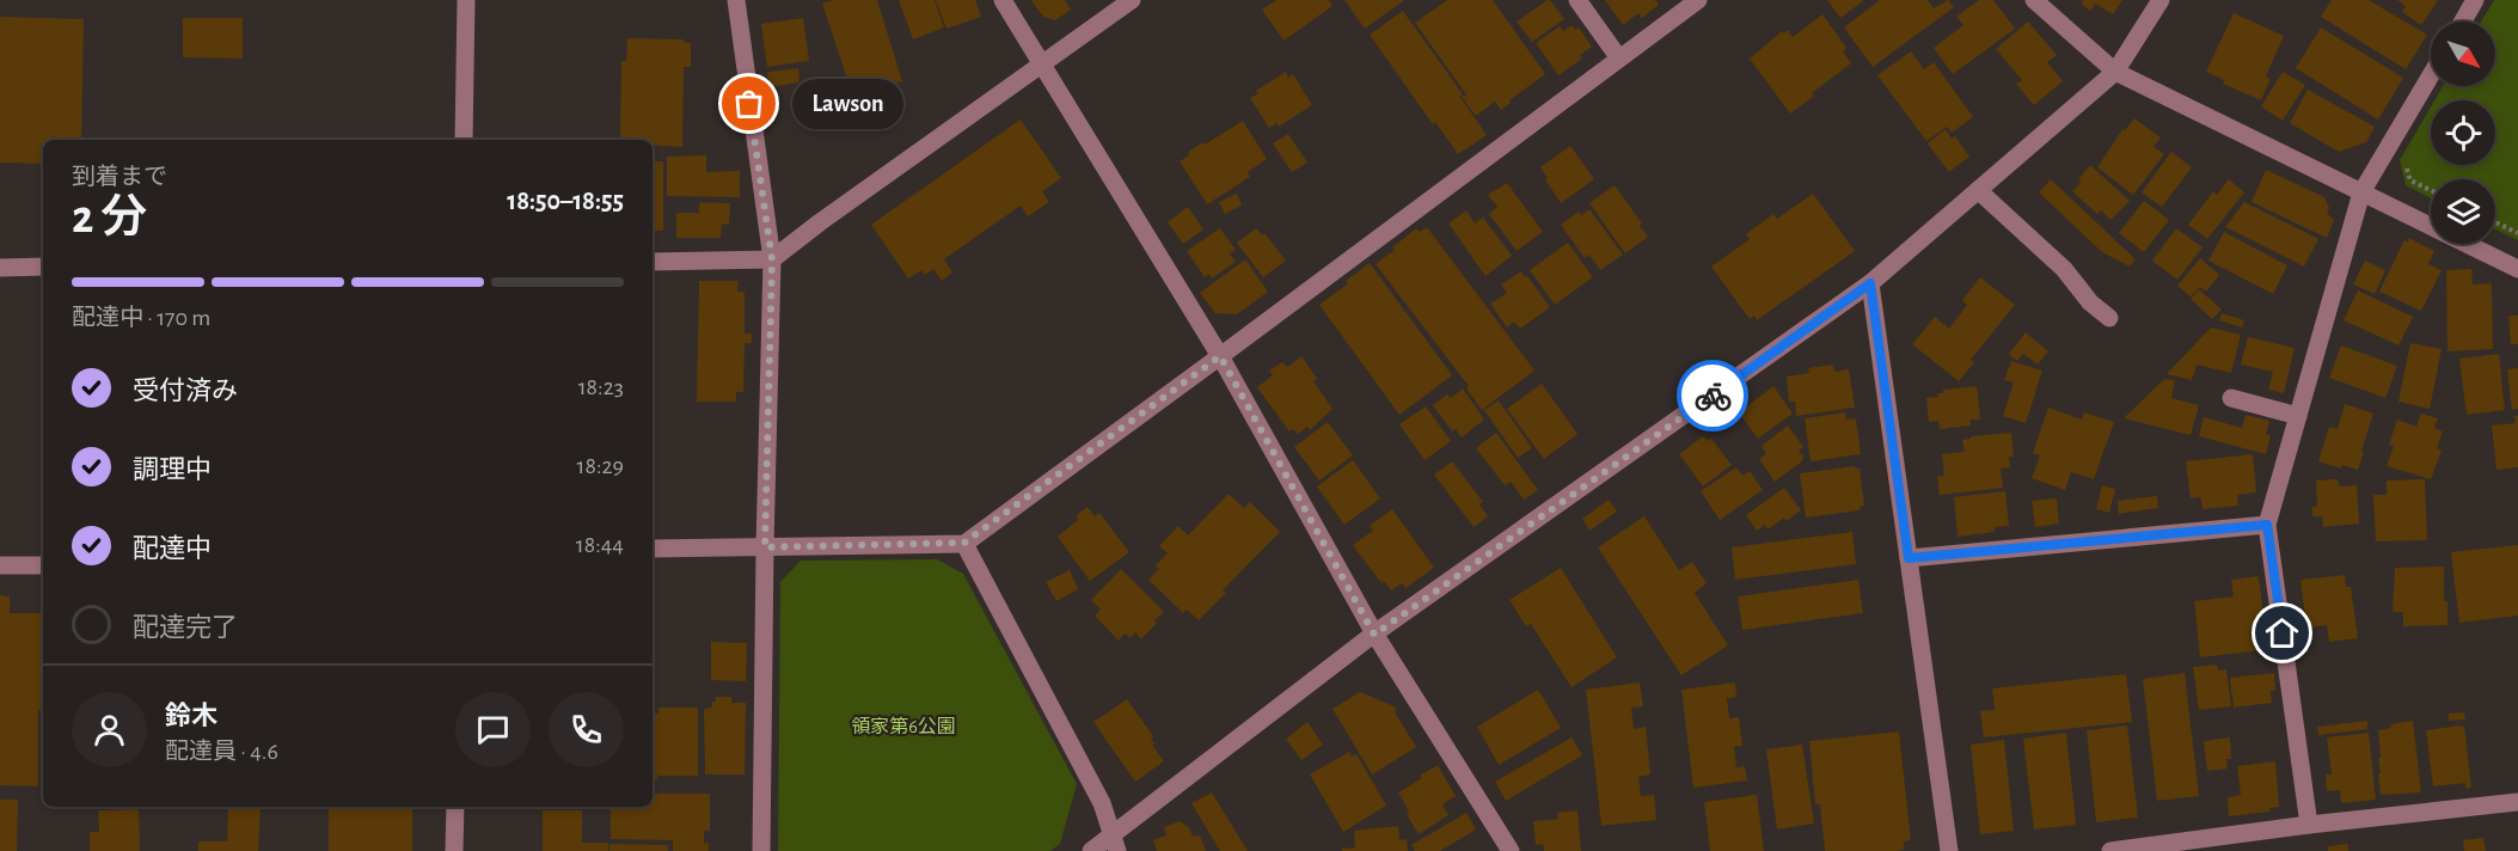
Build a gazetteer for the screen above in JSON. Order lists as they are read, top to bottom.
{
  "parks": ["領家第6公園"],
  "places": ["Lawson"],
  "north": "bottom right",
  "page": {
    "bubble": "Lawson",
    "heading": ["2 分", "到着まで", "18:50–18:55"],
    "panel": ["鈴木", "配達員 · 4.6"],
    "bar": "配達中 · 170 m",
    "list": [
      ["受付済み", "18:23"],
      ["調理中", "18:29"],
      ["配達中", "18:44"],
      "配達完了"
    ]
  }
}
